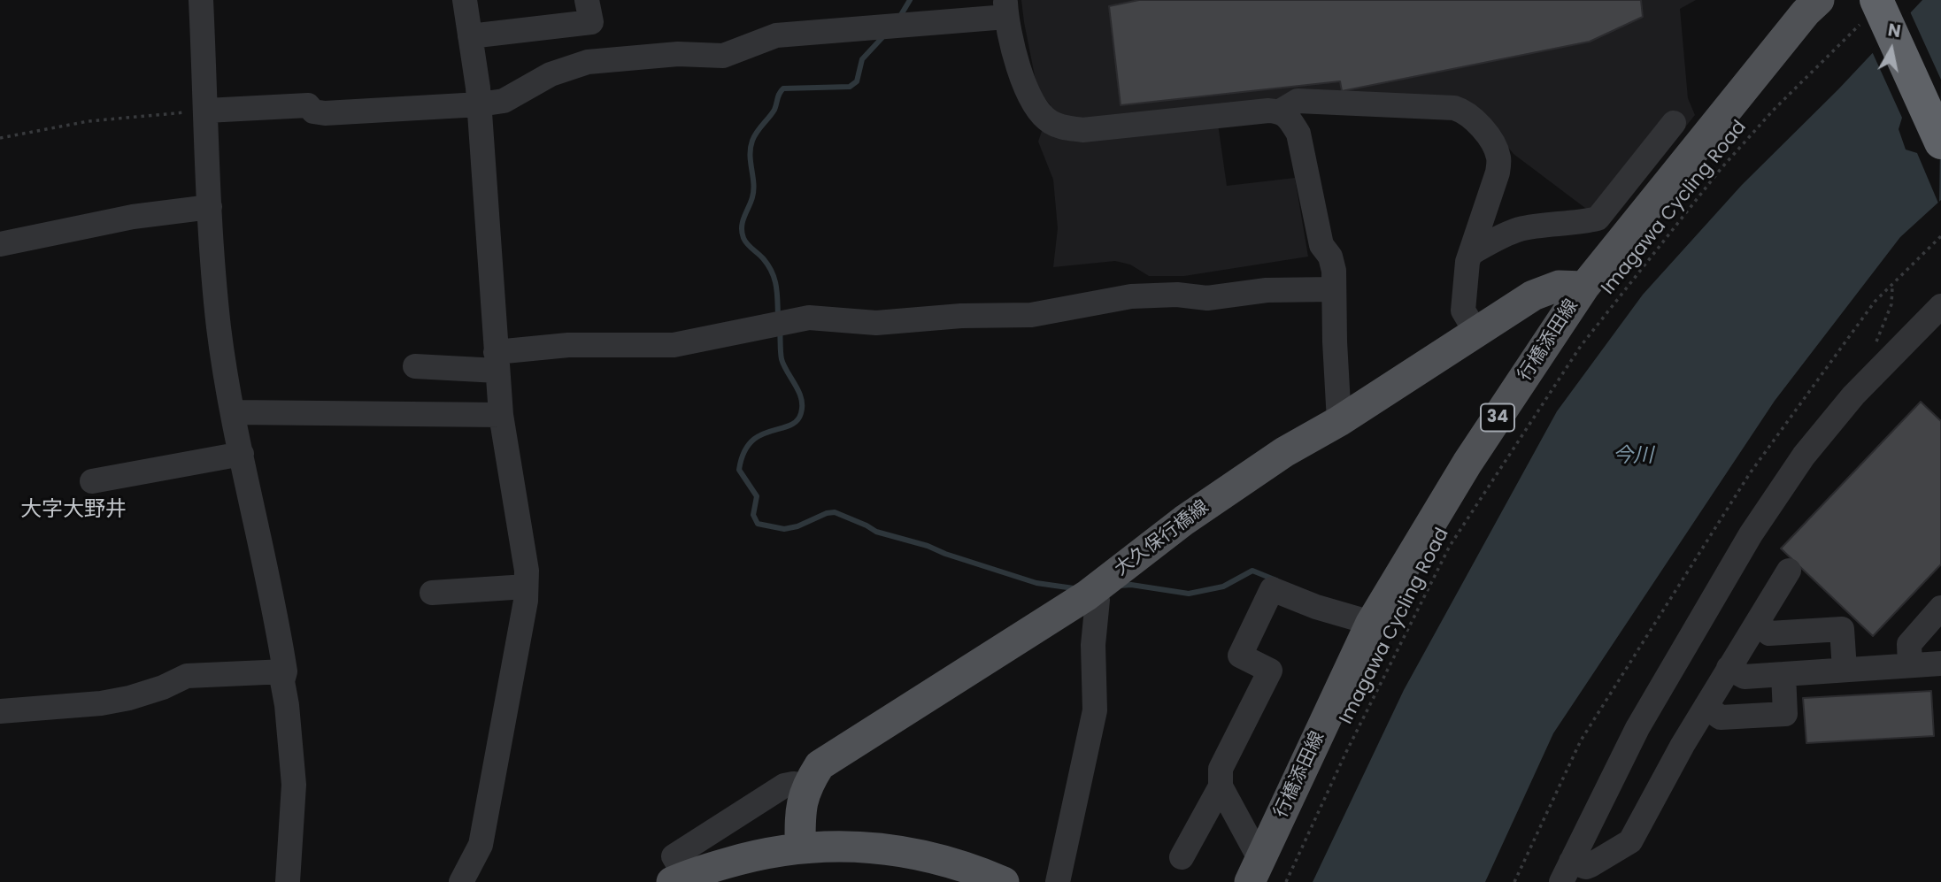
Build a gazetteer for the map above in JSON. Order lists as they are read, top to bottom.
{
  "streets": {
    "main road": ["行橋添田線", "34", "大久保行橋線"],
    "path": ["Imagawa Cycling Road"]
  },
  "crossings": [
    ["行橋添田線", "大久保行橋線"]
  ],
  "districts": ["大字大野井"],
  "water": ["今川"],
  "north": "top"
}
